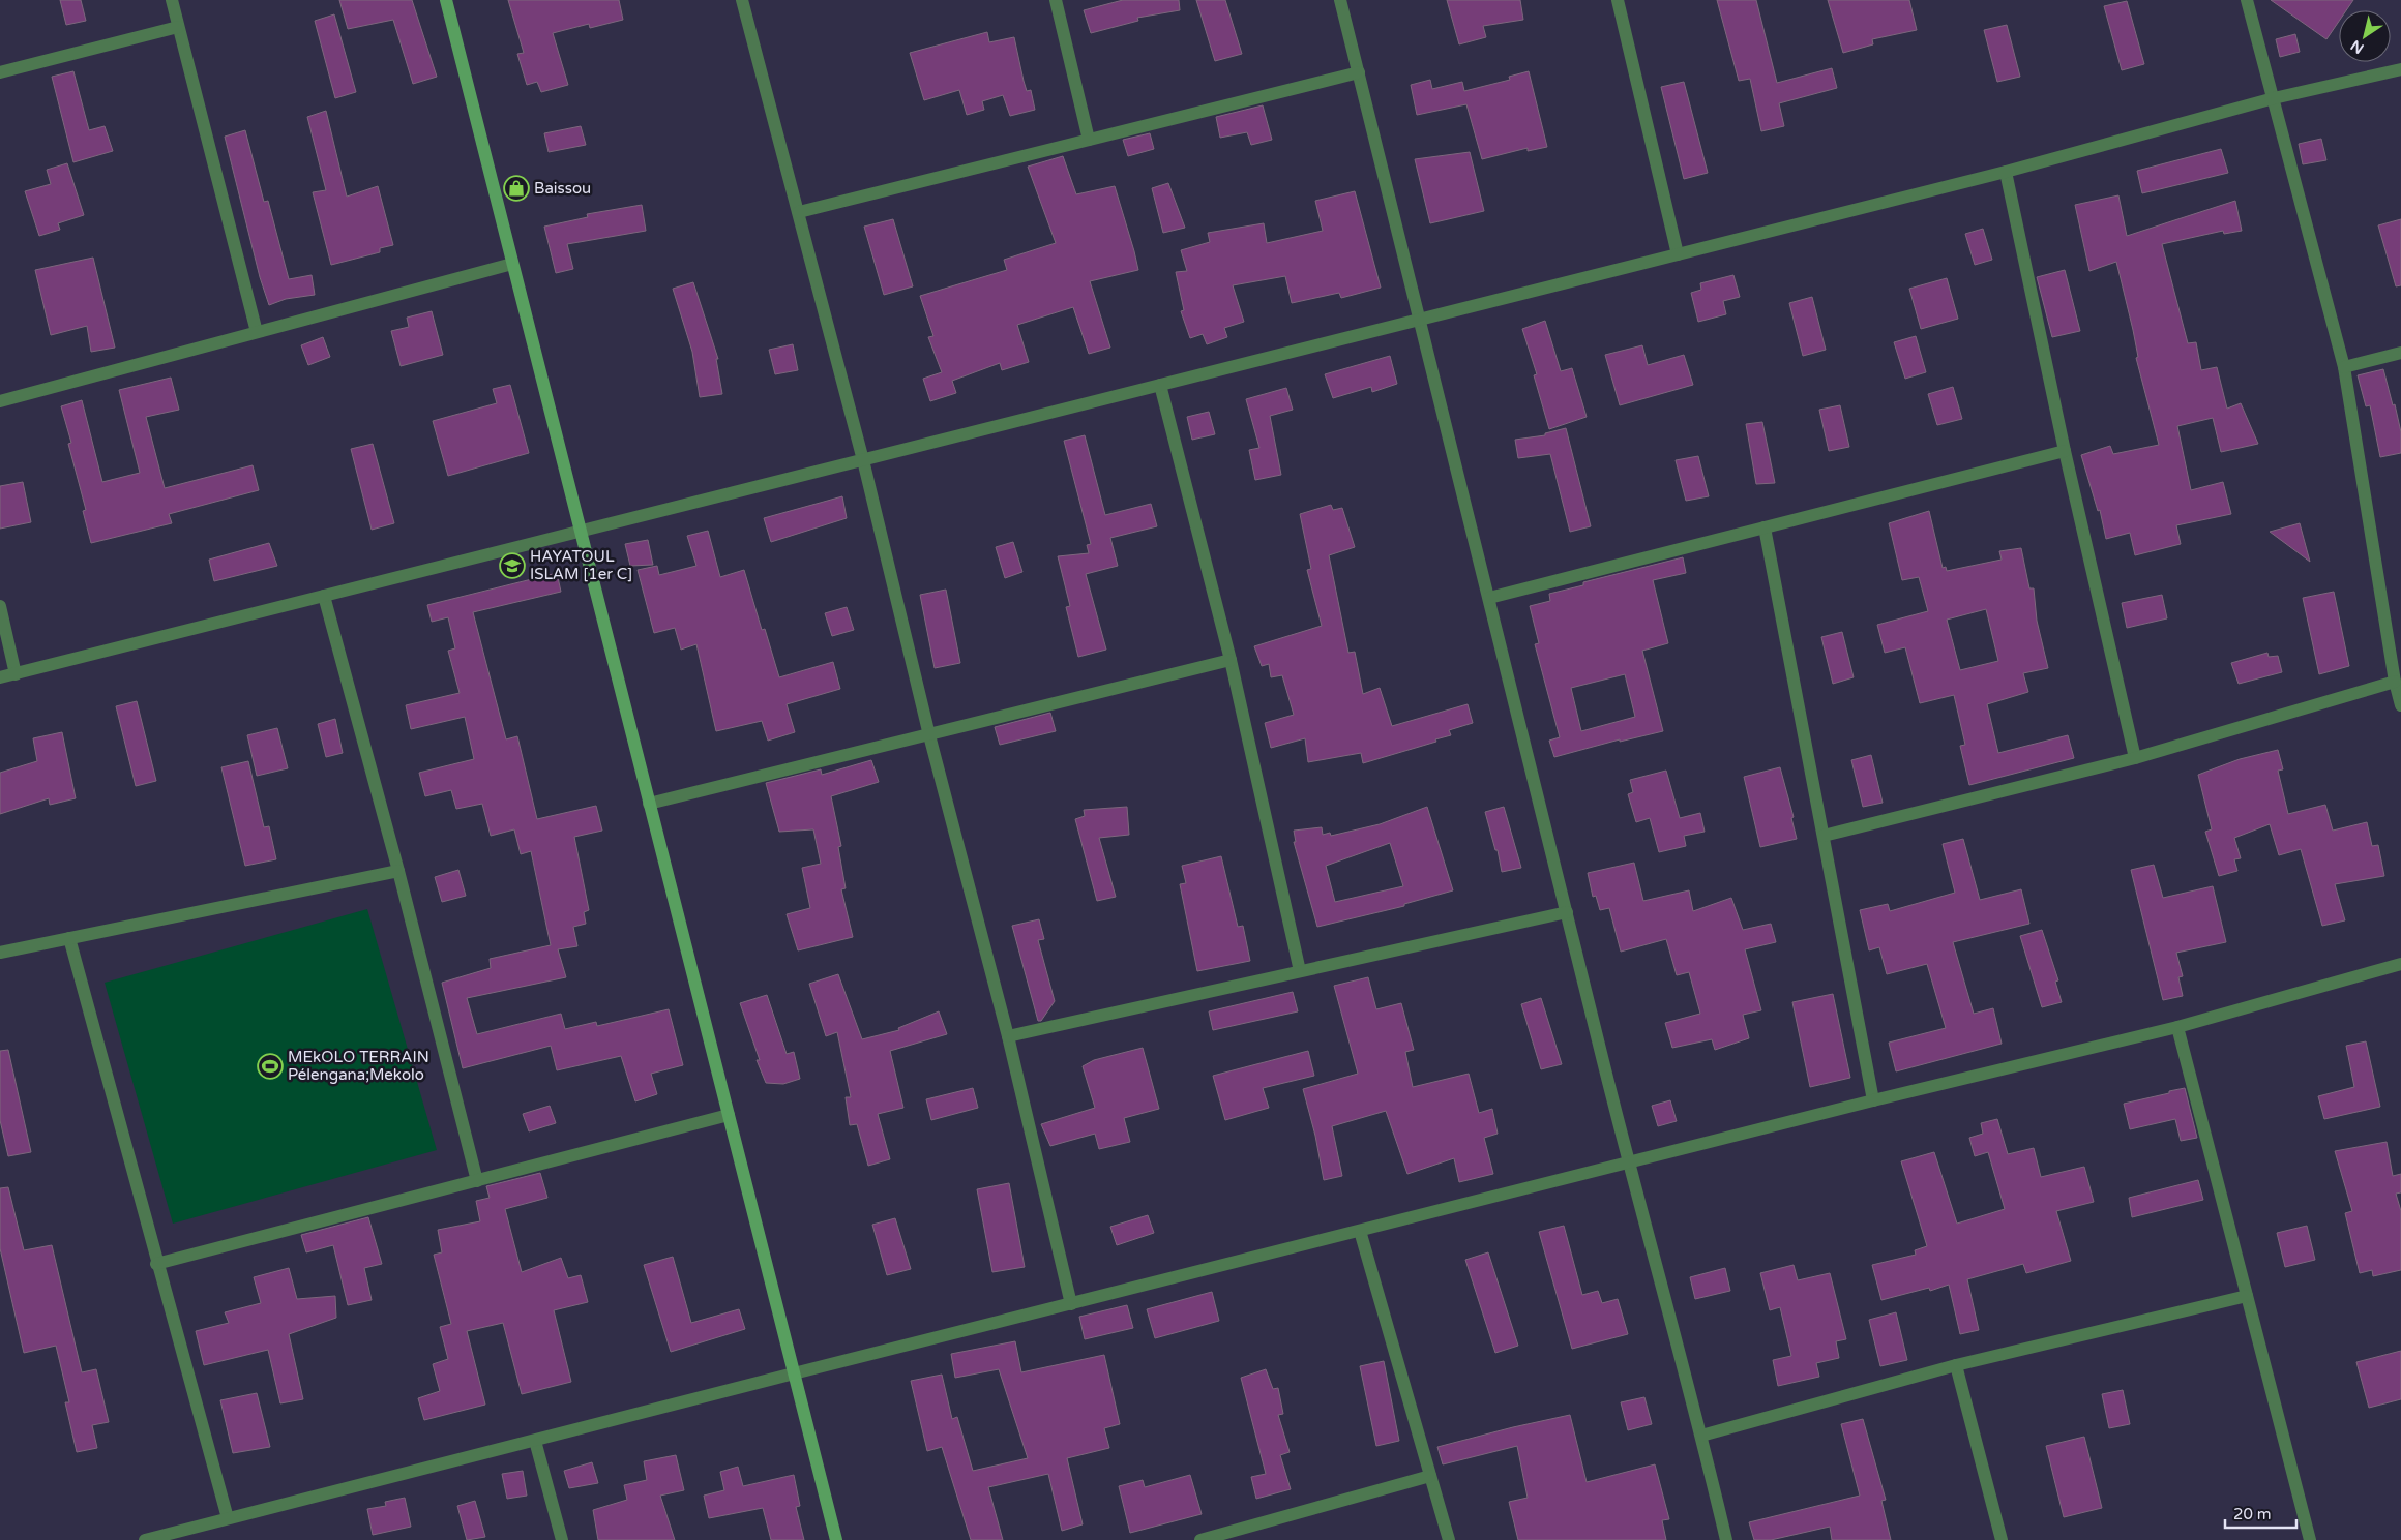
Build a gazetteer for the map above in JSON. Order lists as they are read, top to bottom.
{
  "places": {
    "shop": ["Baissou"],
    "school or university": ["HAYATOUL ISLAM [1er C]"],
    "sports": ["MEkOLO TERRAIN Pélengana;Mekolo"]
  },
  "scale_bar": "20 m",
  "north": "bottom left"
}
